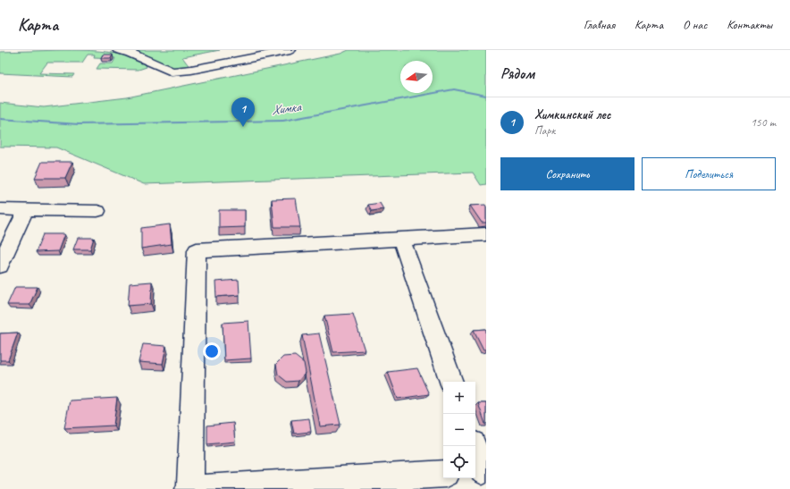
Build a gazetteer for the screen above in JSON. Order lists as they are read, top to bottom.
{
  "water": ["Химка"],
  "north": "left",
  "page": {
    "header": "Карта",
    "nav": [
      "Главная",
      "Карта",
      "О нас",
      "Контакты"
    ],
    "heading": "Рядом",
    "list": [
      {
        "mark": "1",
        "name": "Химкинский лес",
        "note": "Парк",
        "value": "150 m"
      }
    ],
    "pins": "1",
    "buttons": ["Сохранить", "Поделиться"],
    "map_buttons": ["+", "−"]
  }
}
